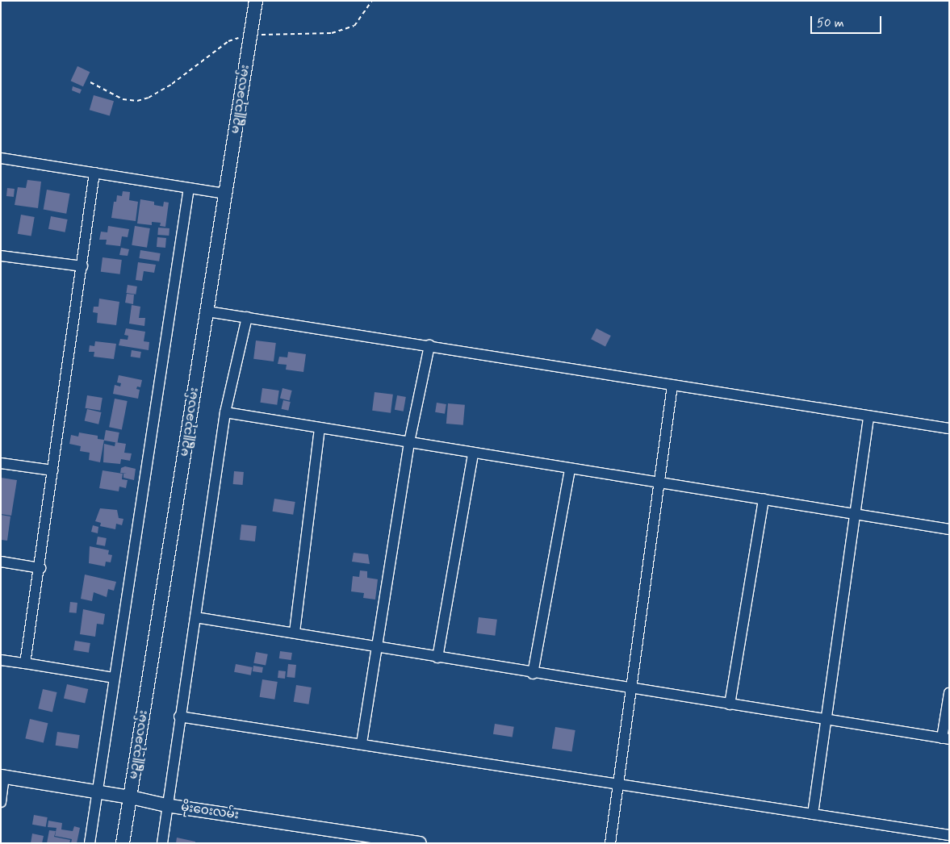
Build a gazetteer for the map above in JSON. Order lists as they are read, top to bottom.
{
  "streets": {
    "street": ["မဥ္ဇူသုခလမ်း", "မိုးဝေးလမ်း"]
  },
  "crossings": [
    ["မဥ္ဇူသုခလမ်း", "မိုးဝေးလမ်း"]
  ],
  "scale_bar": "50 m"
}
